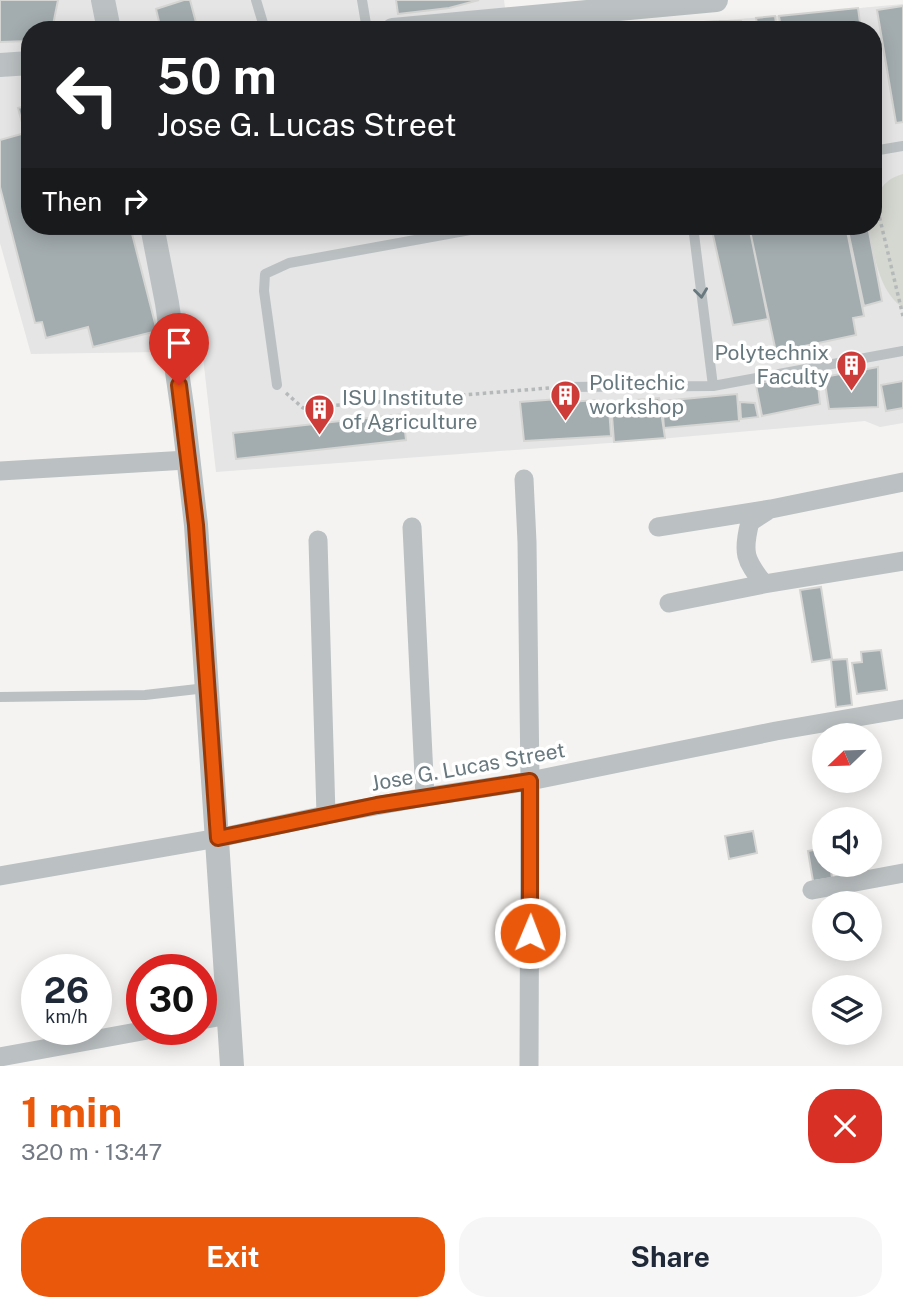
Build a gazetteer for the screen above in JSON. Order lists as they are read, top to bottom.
{
  "streets": {
    "street": ["Jose G. Lucas Street"]
  },
  "places": {
    "building": ["Polytechnix Faculty", "Politechic workshop", "ISU Institute of Agriculture"]
  },
  "north": "bottom left",
  "page": {
    "turn": ["50 m", "Jose G. Lucas Street"],
    "then": "Then",
    "speed": "26 km/h",
    "limit": "30",
    "heading": ["1 min", "320 m · 13:47"],
    "buttons": ["Exit", "Share"]
  }
}
